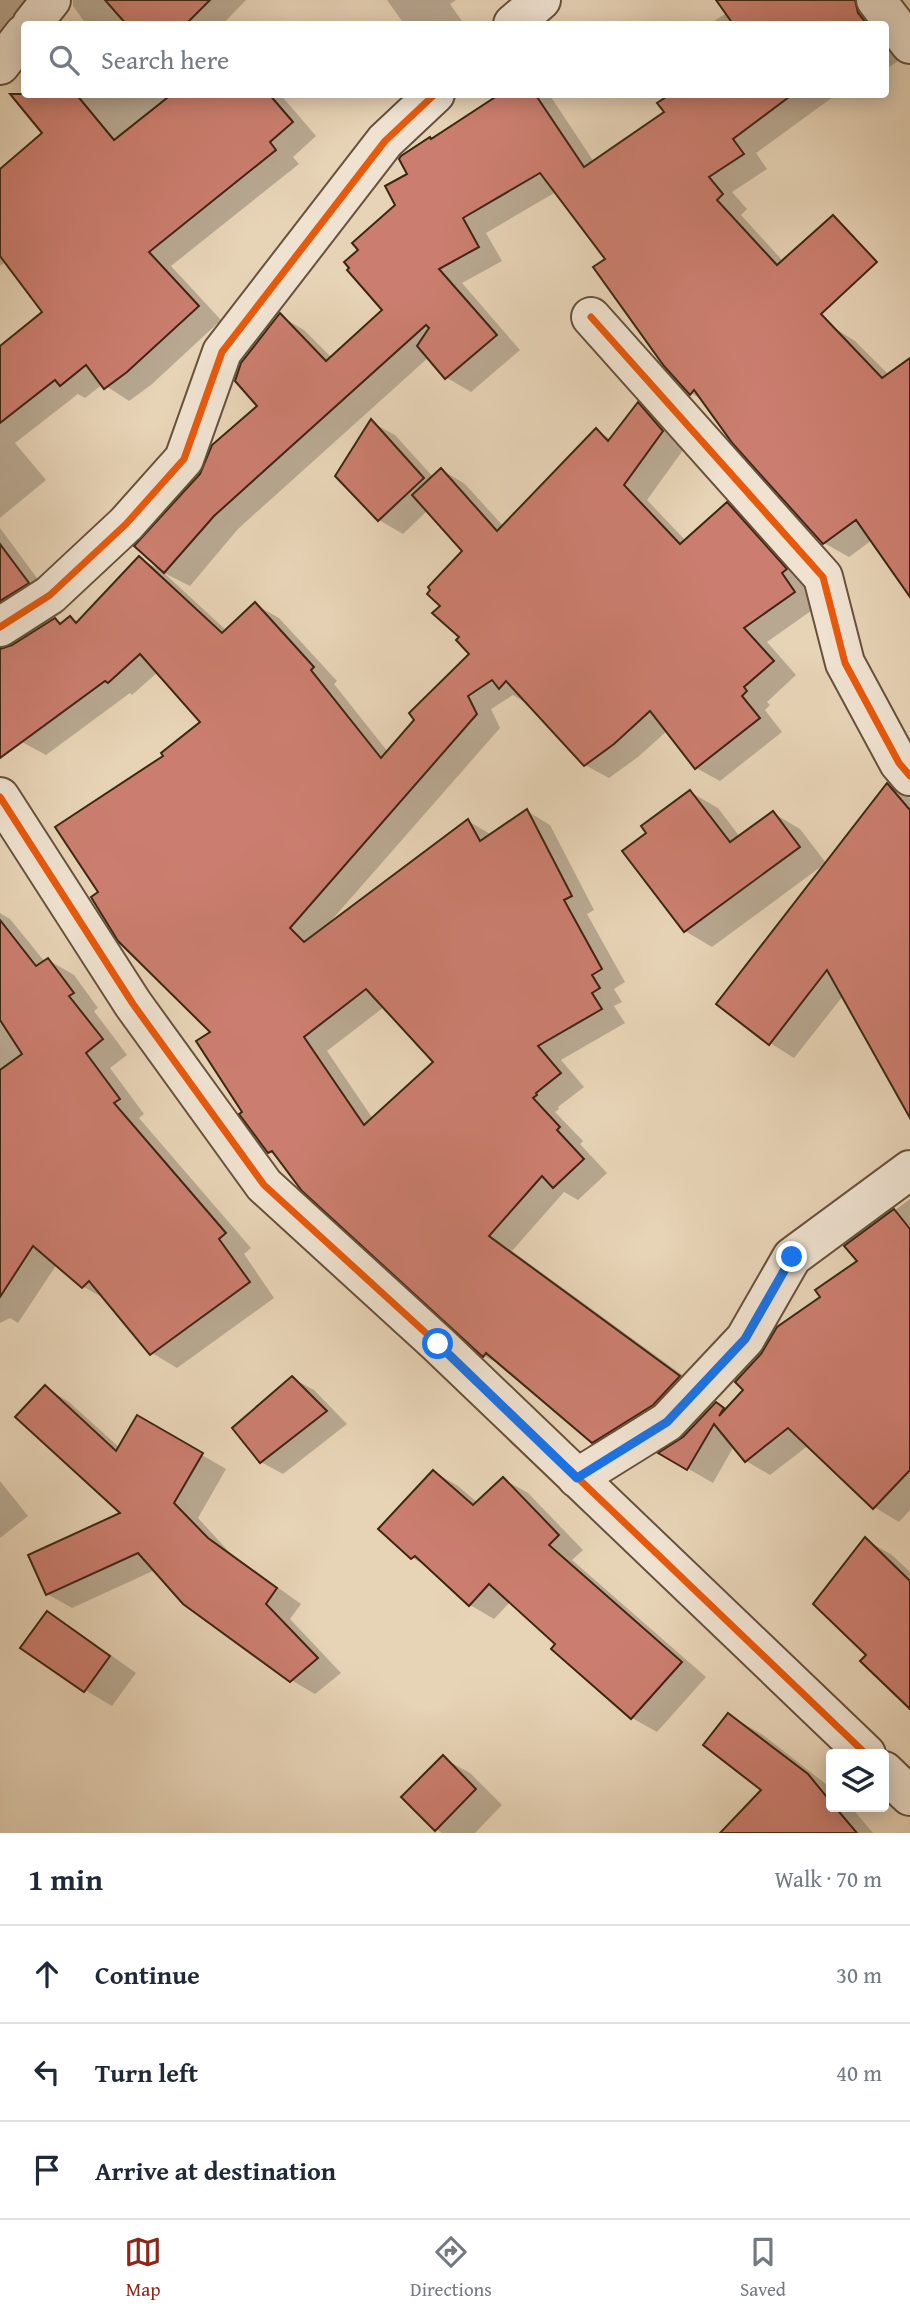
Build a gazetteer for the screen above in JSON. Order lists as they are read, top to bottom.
{
  "page": {
    "search": "Search here",
    "heading": ["1 min", "Walk · 70 m"],
    "list": [
      ["Continue", "30 m"],
      ["Turn left", "40 m"],
      "Arrive at destination"
    ],
    "nav": ["Map", "Directions", "Saved"]
  }
}
